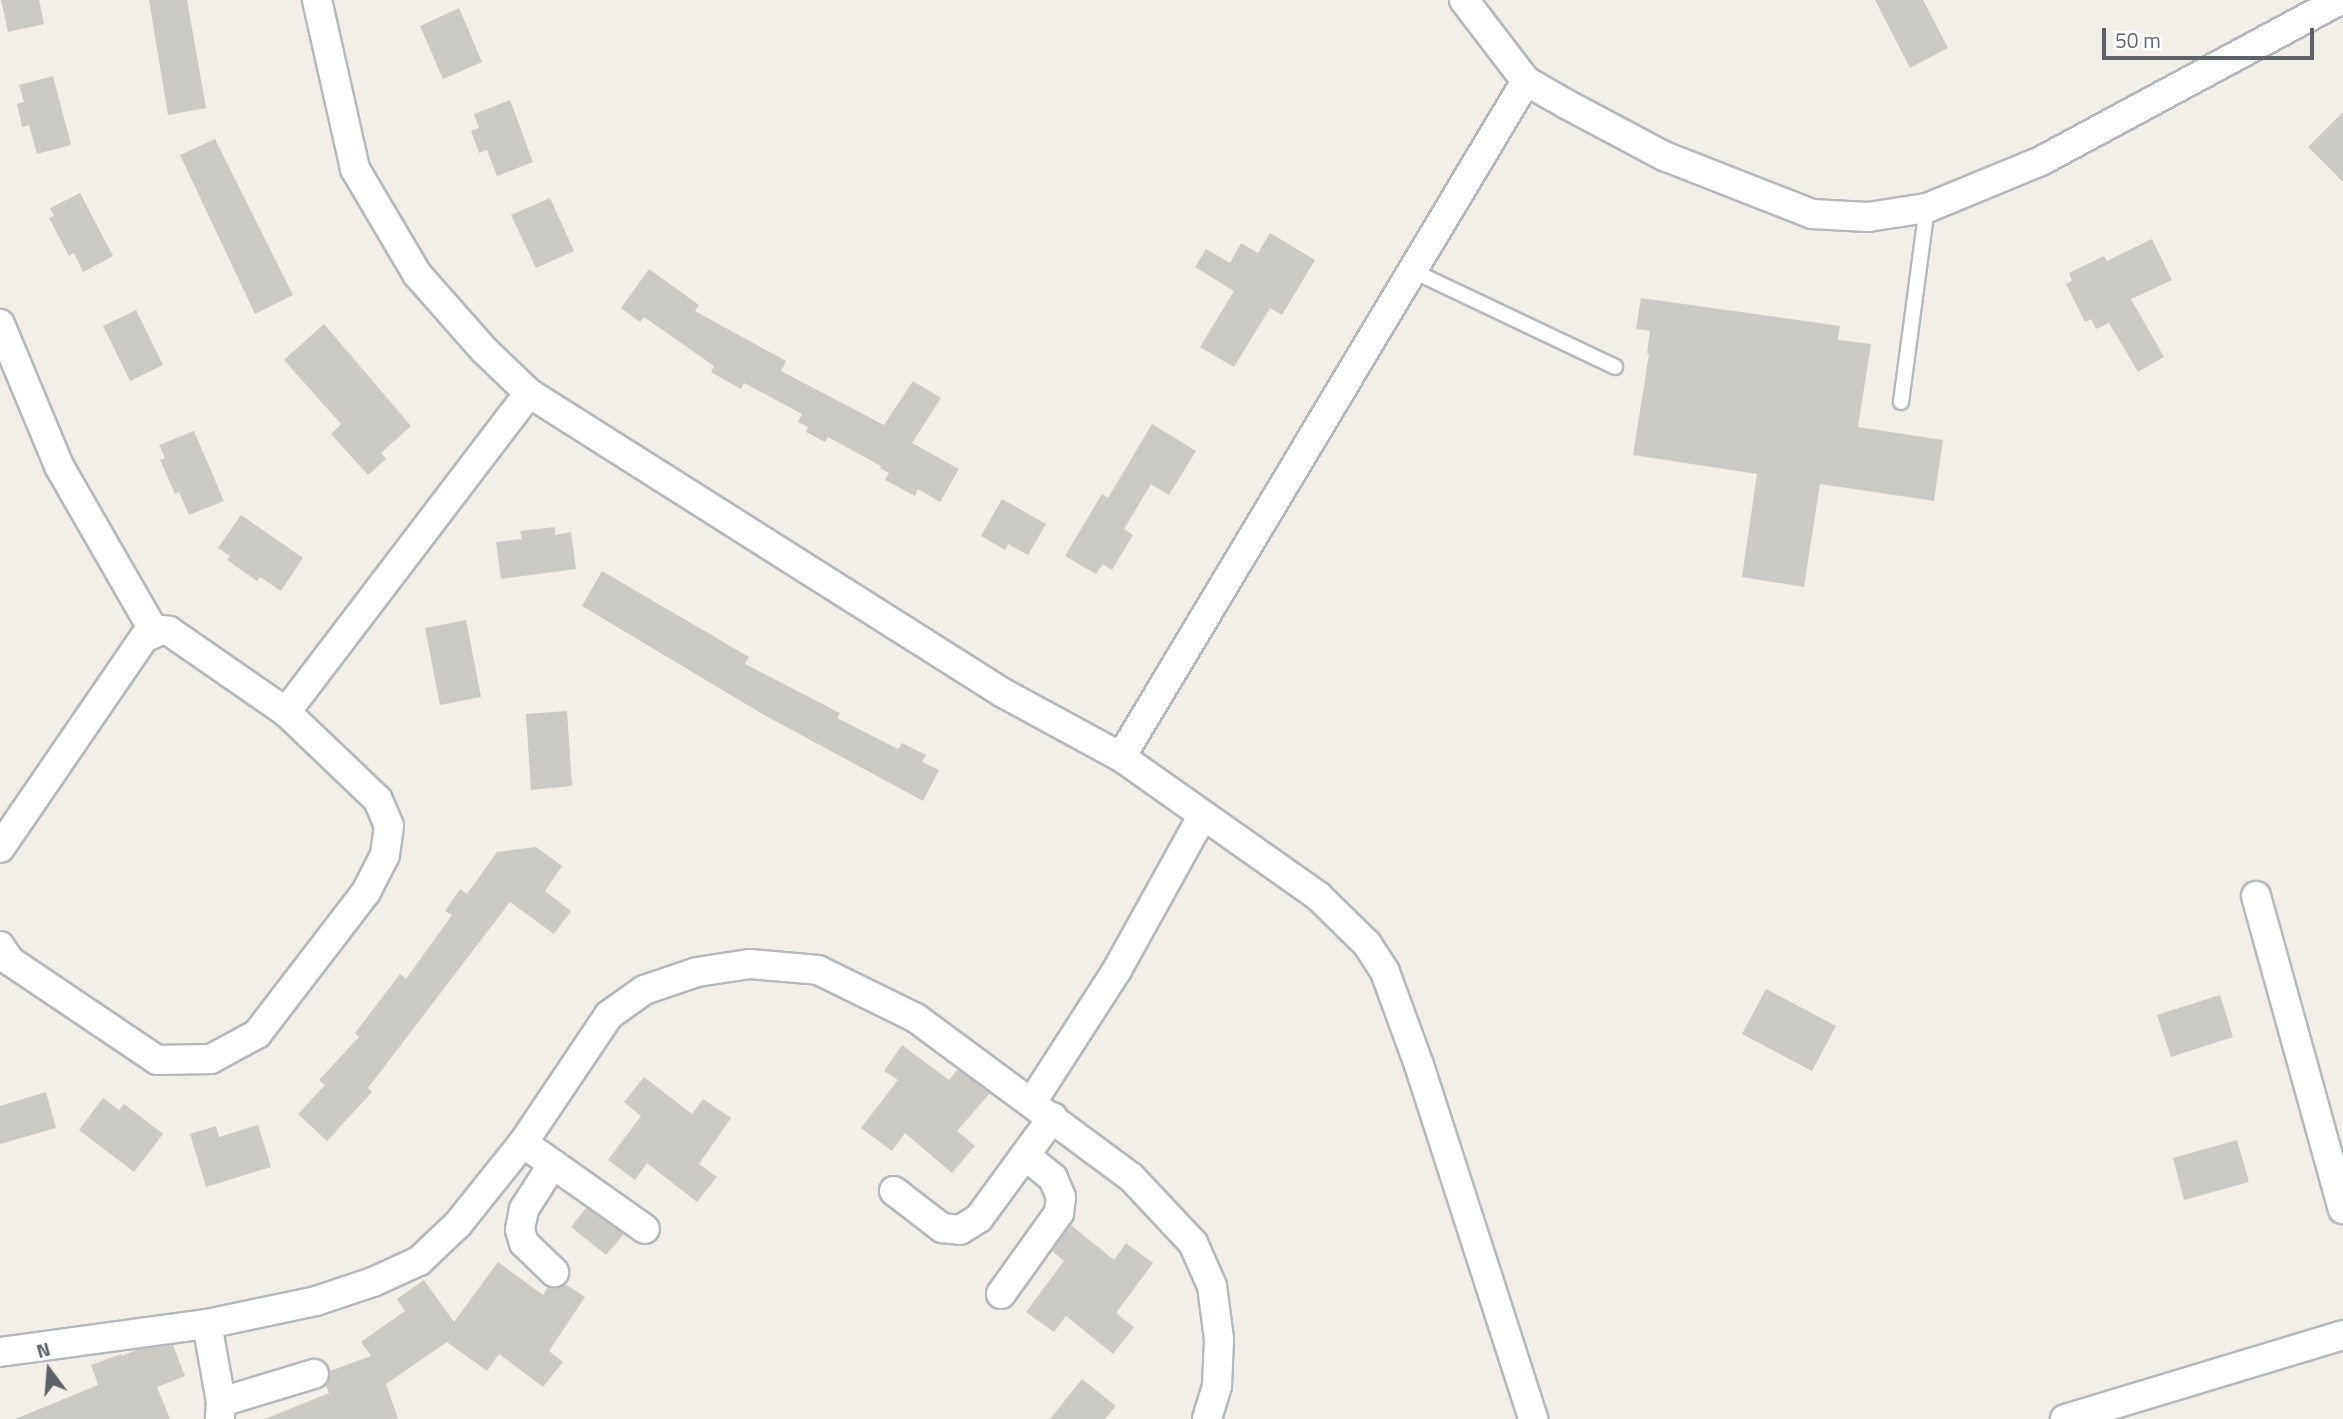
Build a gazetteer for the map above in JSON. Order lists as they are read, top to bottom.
{
  "scale_bar": "50 m",
  "north": "top"
}
